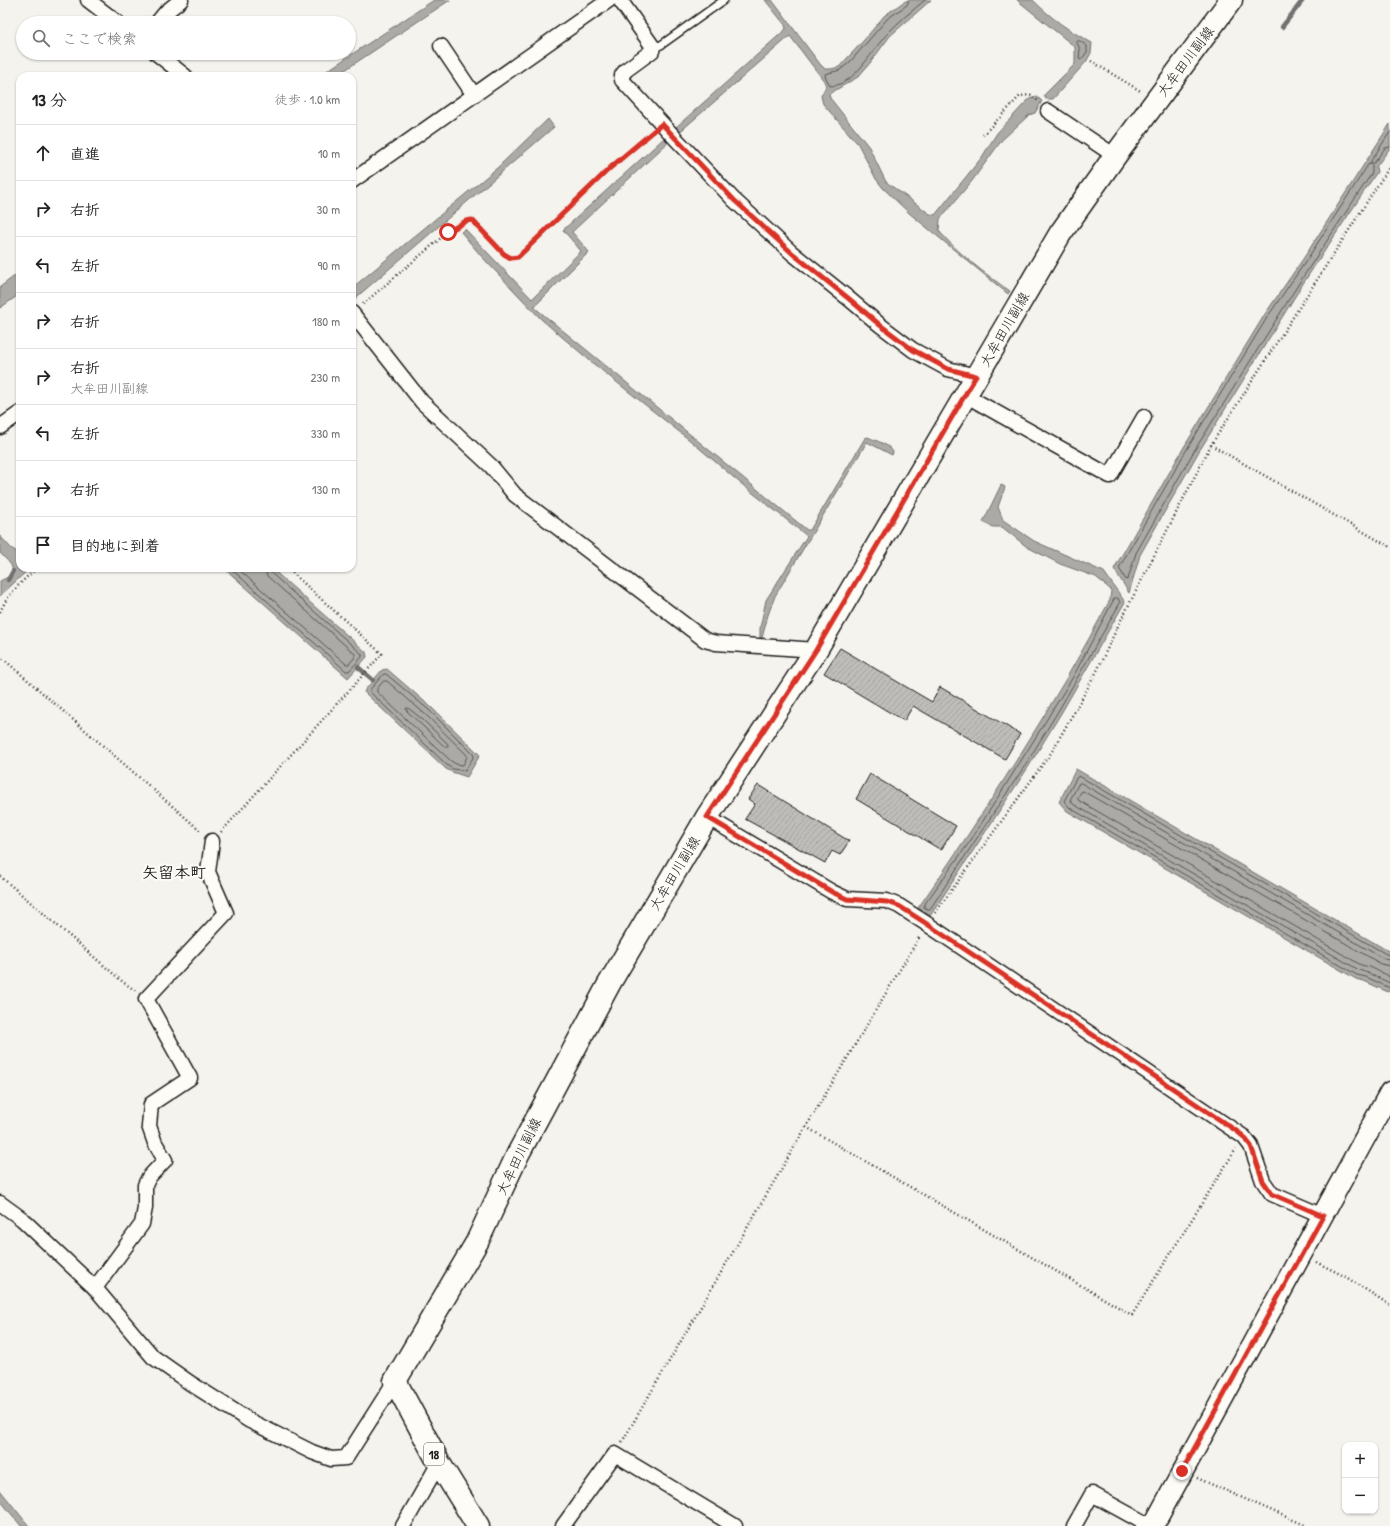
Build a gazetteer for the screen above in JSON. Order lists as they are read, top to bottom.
{
  "streets": {
    "main road": ["大牟田川副線", "18"]
  },
  "crossings": [
    ["大牟田川副線", "18"]
  ],
  "districts": ["矢留本町"],
  "page": {
    "search": "ここで検索",
    "heading": ["13 分", "徒歩 · 1.0 km"],
    "list": [
      ["直進", "10 m"],
      ["右折", "30 m"],
      ["左折", "90 m"],
      ["右折", "180 m"],
      ["右折", "大牟田川副線", "230 m"],
      ["左折", "330 m"],
      ["右折", "130 m"],
      "目的地に到着"
    ],
    "map_buttons": ["+", "−"]
  }
}
